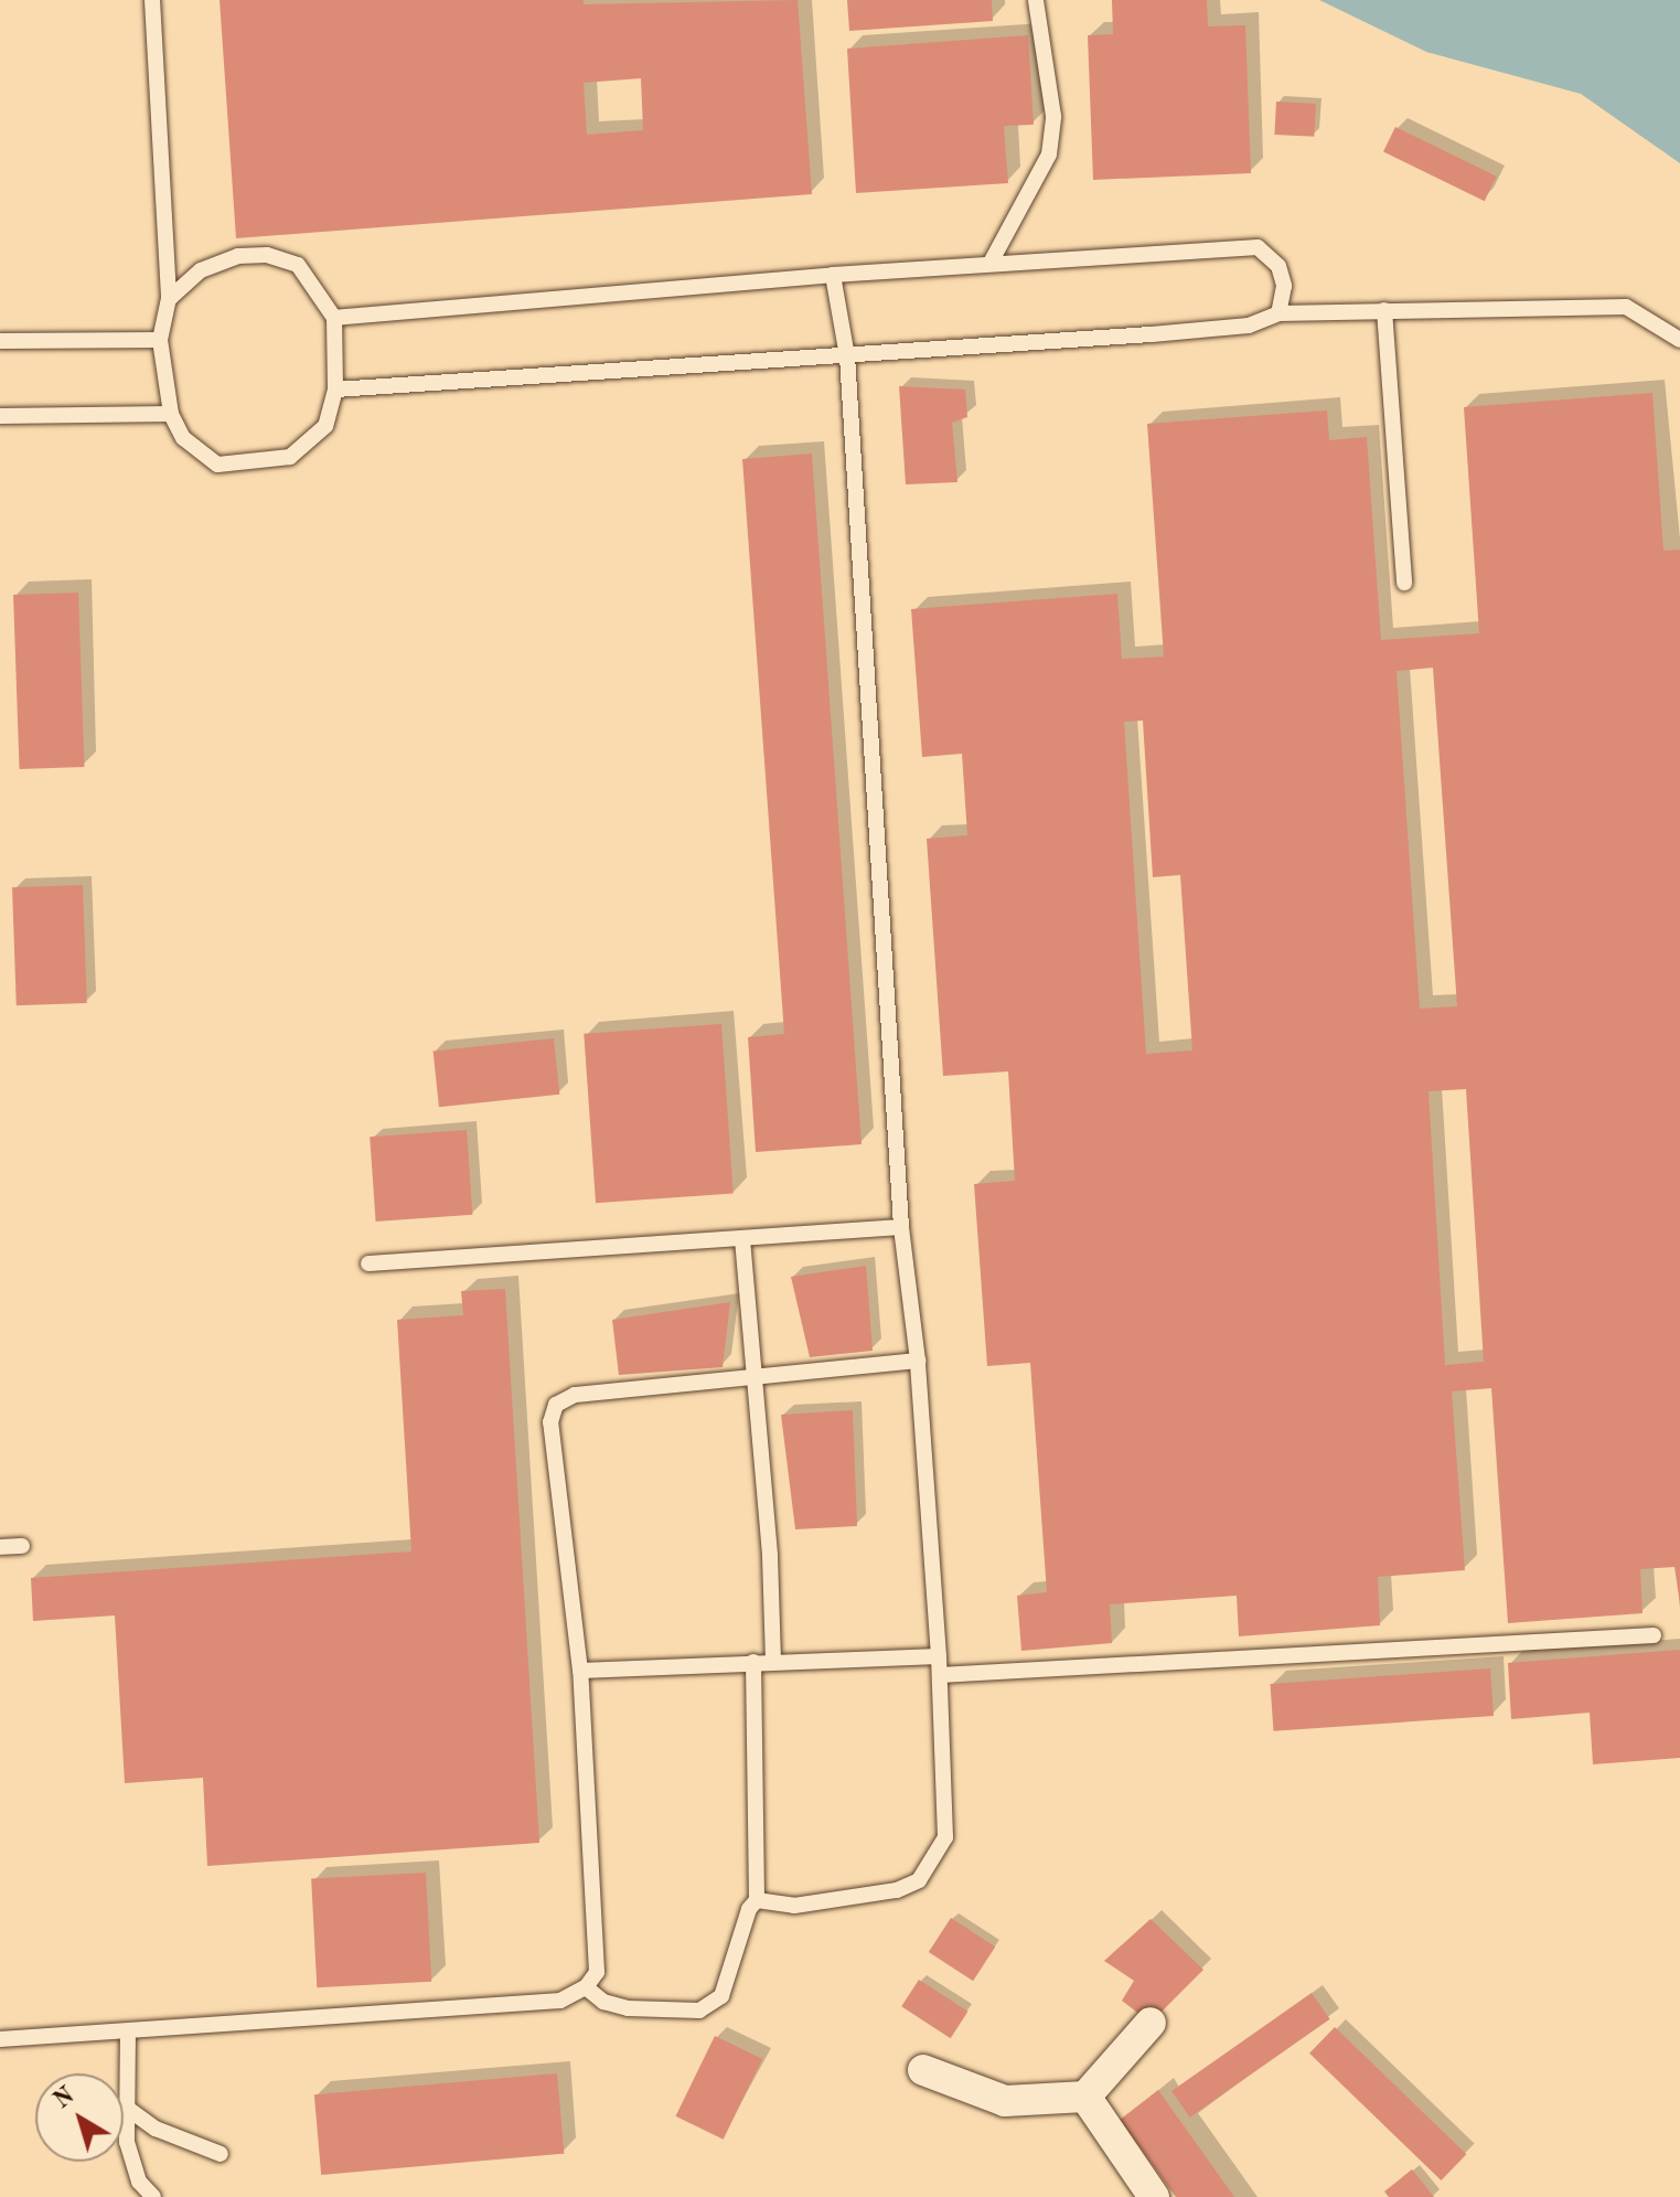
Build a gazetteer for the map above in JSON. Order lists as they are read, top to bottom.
{
  "north": "top left"
}
